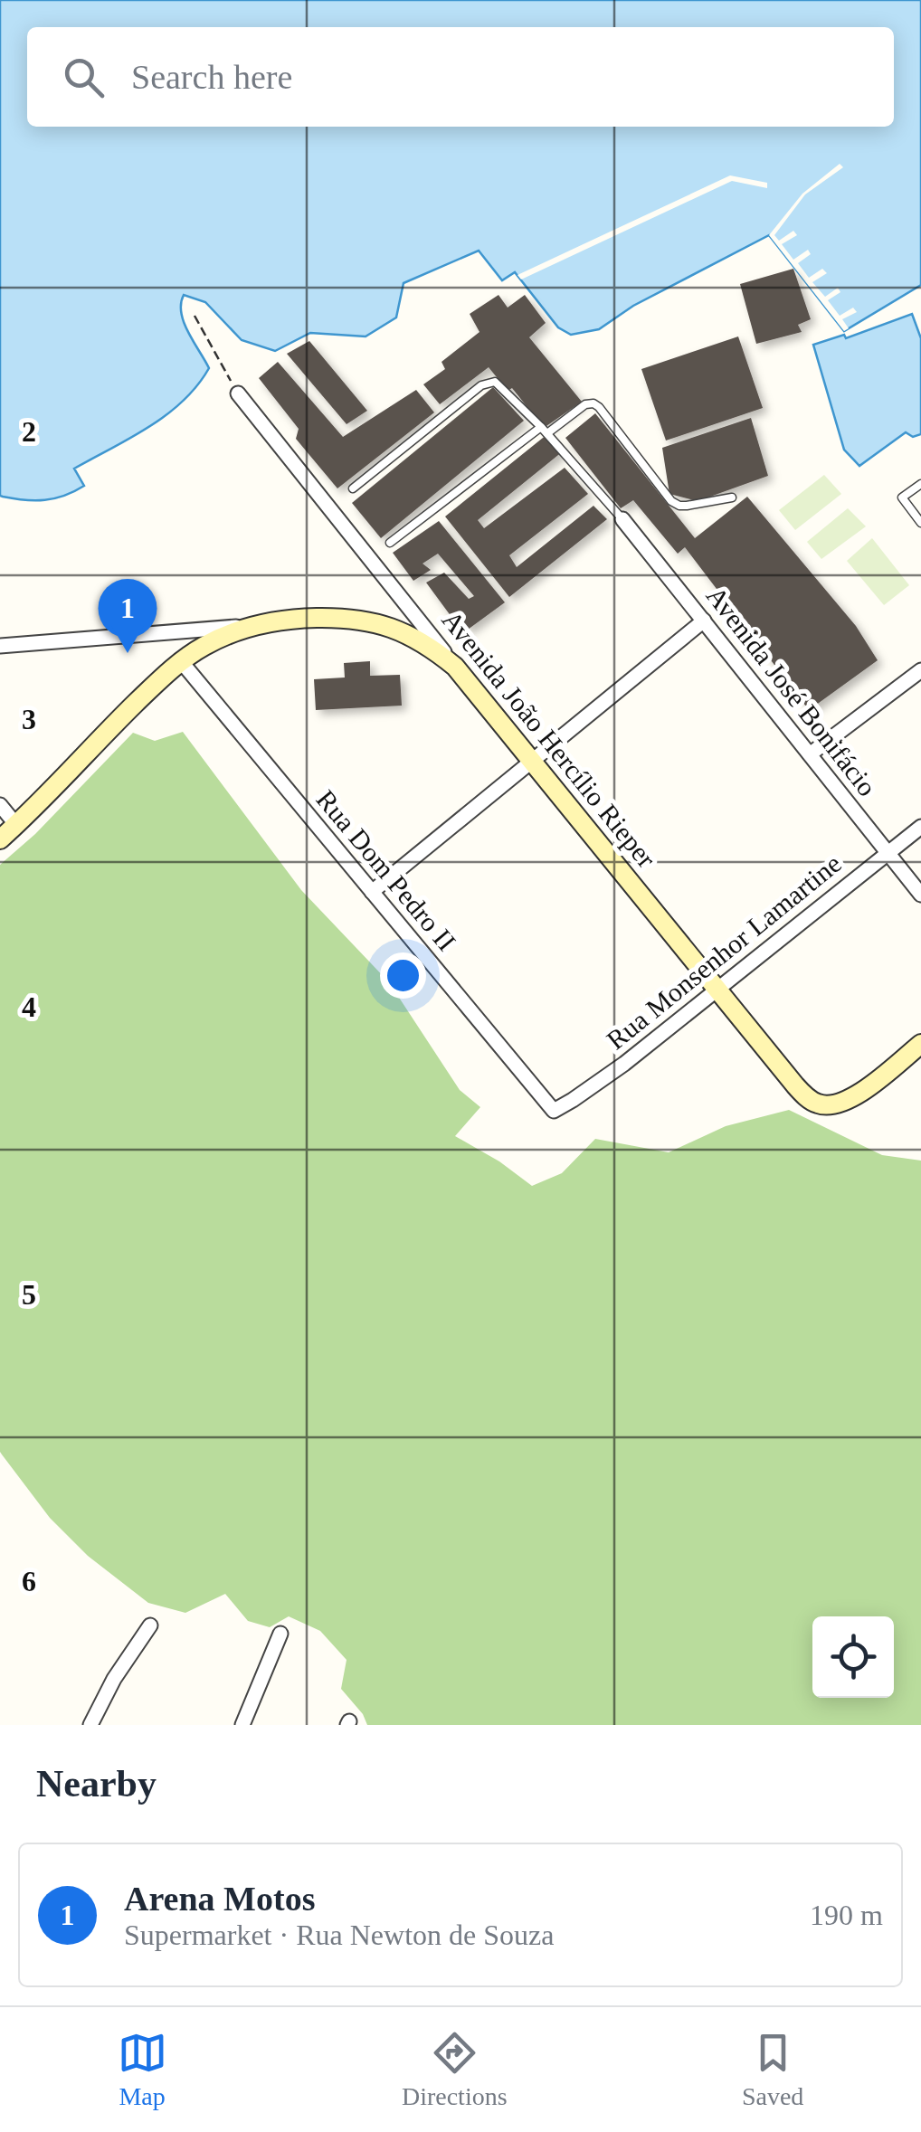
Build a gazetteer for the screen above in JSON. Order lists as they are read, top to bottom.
{
  "streets": {
    "main road": ["Avenida João Hercílio Rieper"],
    "street": ["Avenida José Bonifácio", "Rua Dom Pedro II", "Rua Monsenhor Lamartine"]
  },
  "crossings": [
    ["Avenida José Bonifácio", "Rua Monsenhor Lamartine"],
    ["Avenida João Hercílio Rieper", "Rua Monsenhor Lamartine"],
    ["Rua Dom Pedro II", "Rua Monsenhor Lamartine"]
  ],
  "page": {
    "search": "Search here",
    "pins": "1",
    "heading": "Nearby",
    "list": [
      {
        "mark": "1",
        "name": "Arena Motos",
        "note": "Supermarket · Rua Newton de Souza",
        "value": "190 m"
      }
    ],
    "nav": ["Map", "Directions", "Saved"]
  },
  "grid": {
    "rows": [
      "2",
      "3",
      "4",
      "5",
      "6"
    ]
  }
}
